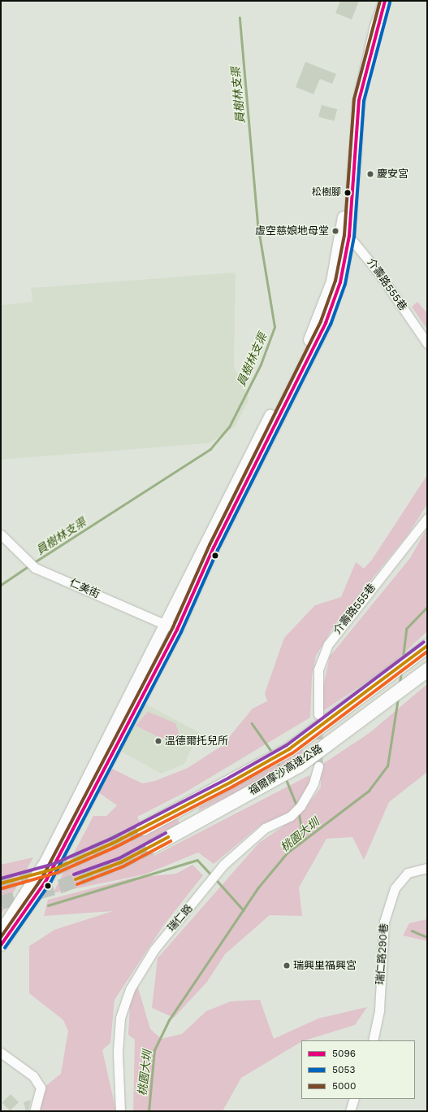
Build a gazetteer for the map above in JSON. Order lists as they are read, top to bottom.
{
  "streets": {
    "highway": ["福爾摩沙高速公路"],
    "street": [
      "介壽路555巷",
      "仁美街",
      "瑞仁路",
      "瑞仁路290巷"
    ]
  },
  "water": ["員樹林支渠", "桃園大圳"],
  "places": [
    "慶安宮",
    "松樹腳",
    "虛空慈娘地母堂",
    "溫德爾托兒所",
    "瑞興里福興宮"
  ],
  "lines": ["transit line 5096", "transit line 5000", "transit line 5053"],
  "legend": ["5096", "5053", "5000"]
}
